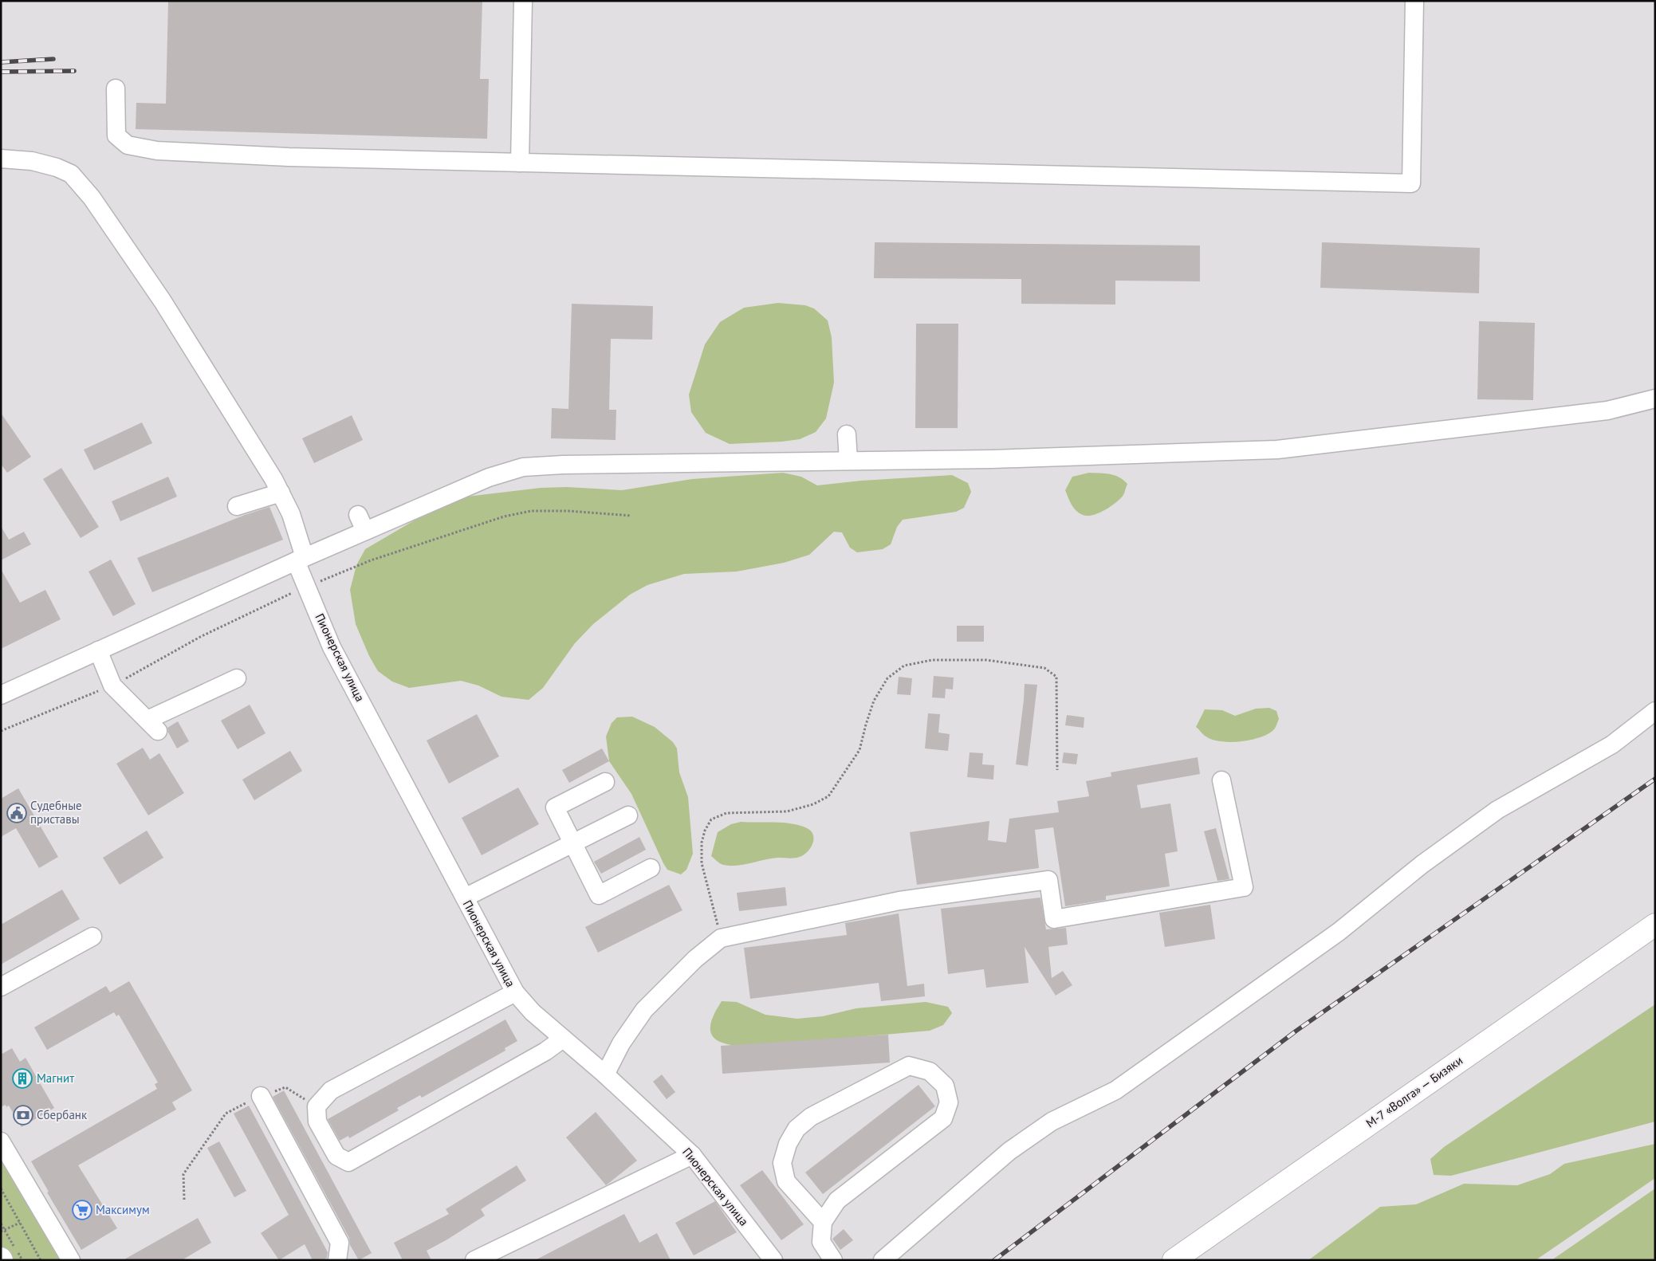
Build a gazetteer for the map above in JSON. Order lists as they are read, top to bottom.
{
  "streets": {
    "main road": ["М-7 «Волга» — Бизяки"],
    "street": ["Пионерская улица"]
  },
  "places": {
    "public building": ["Судебные приставы"],
    "building": ["Магнит"],
    "bank": ["Сбербанк"],
    "supermarket": ["Максимум"]
  }
}
